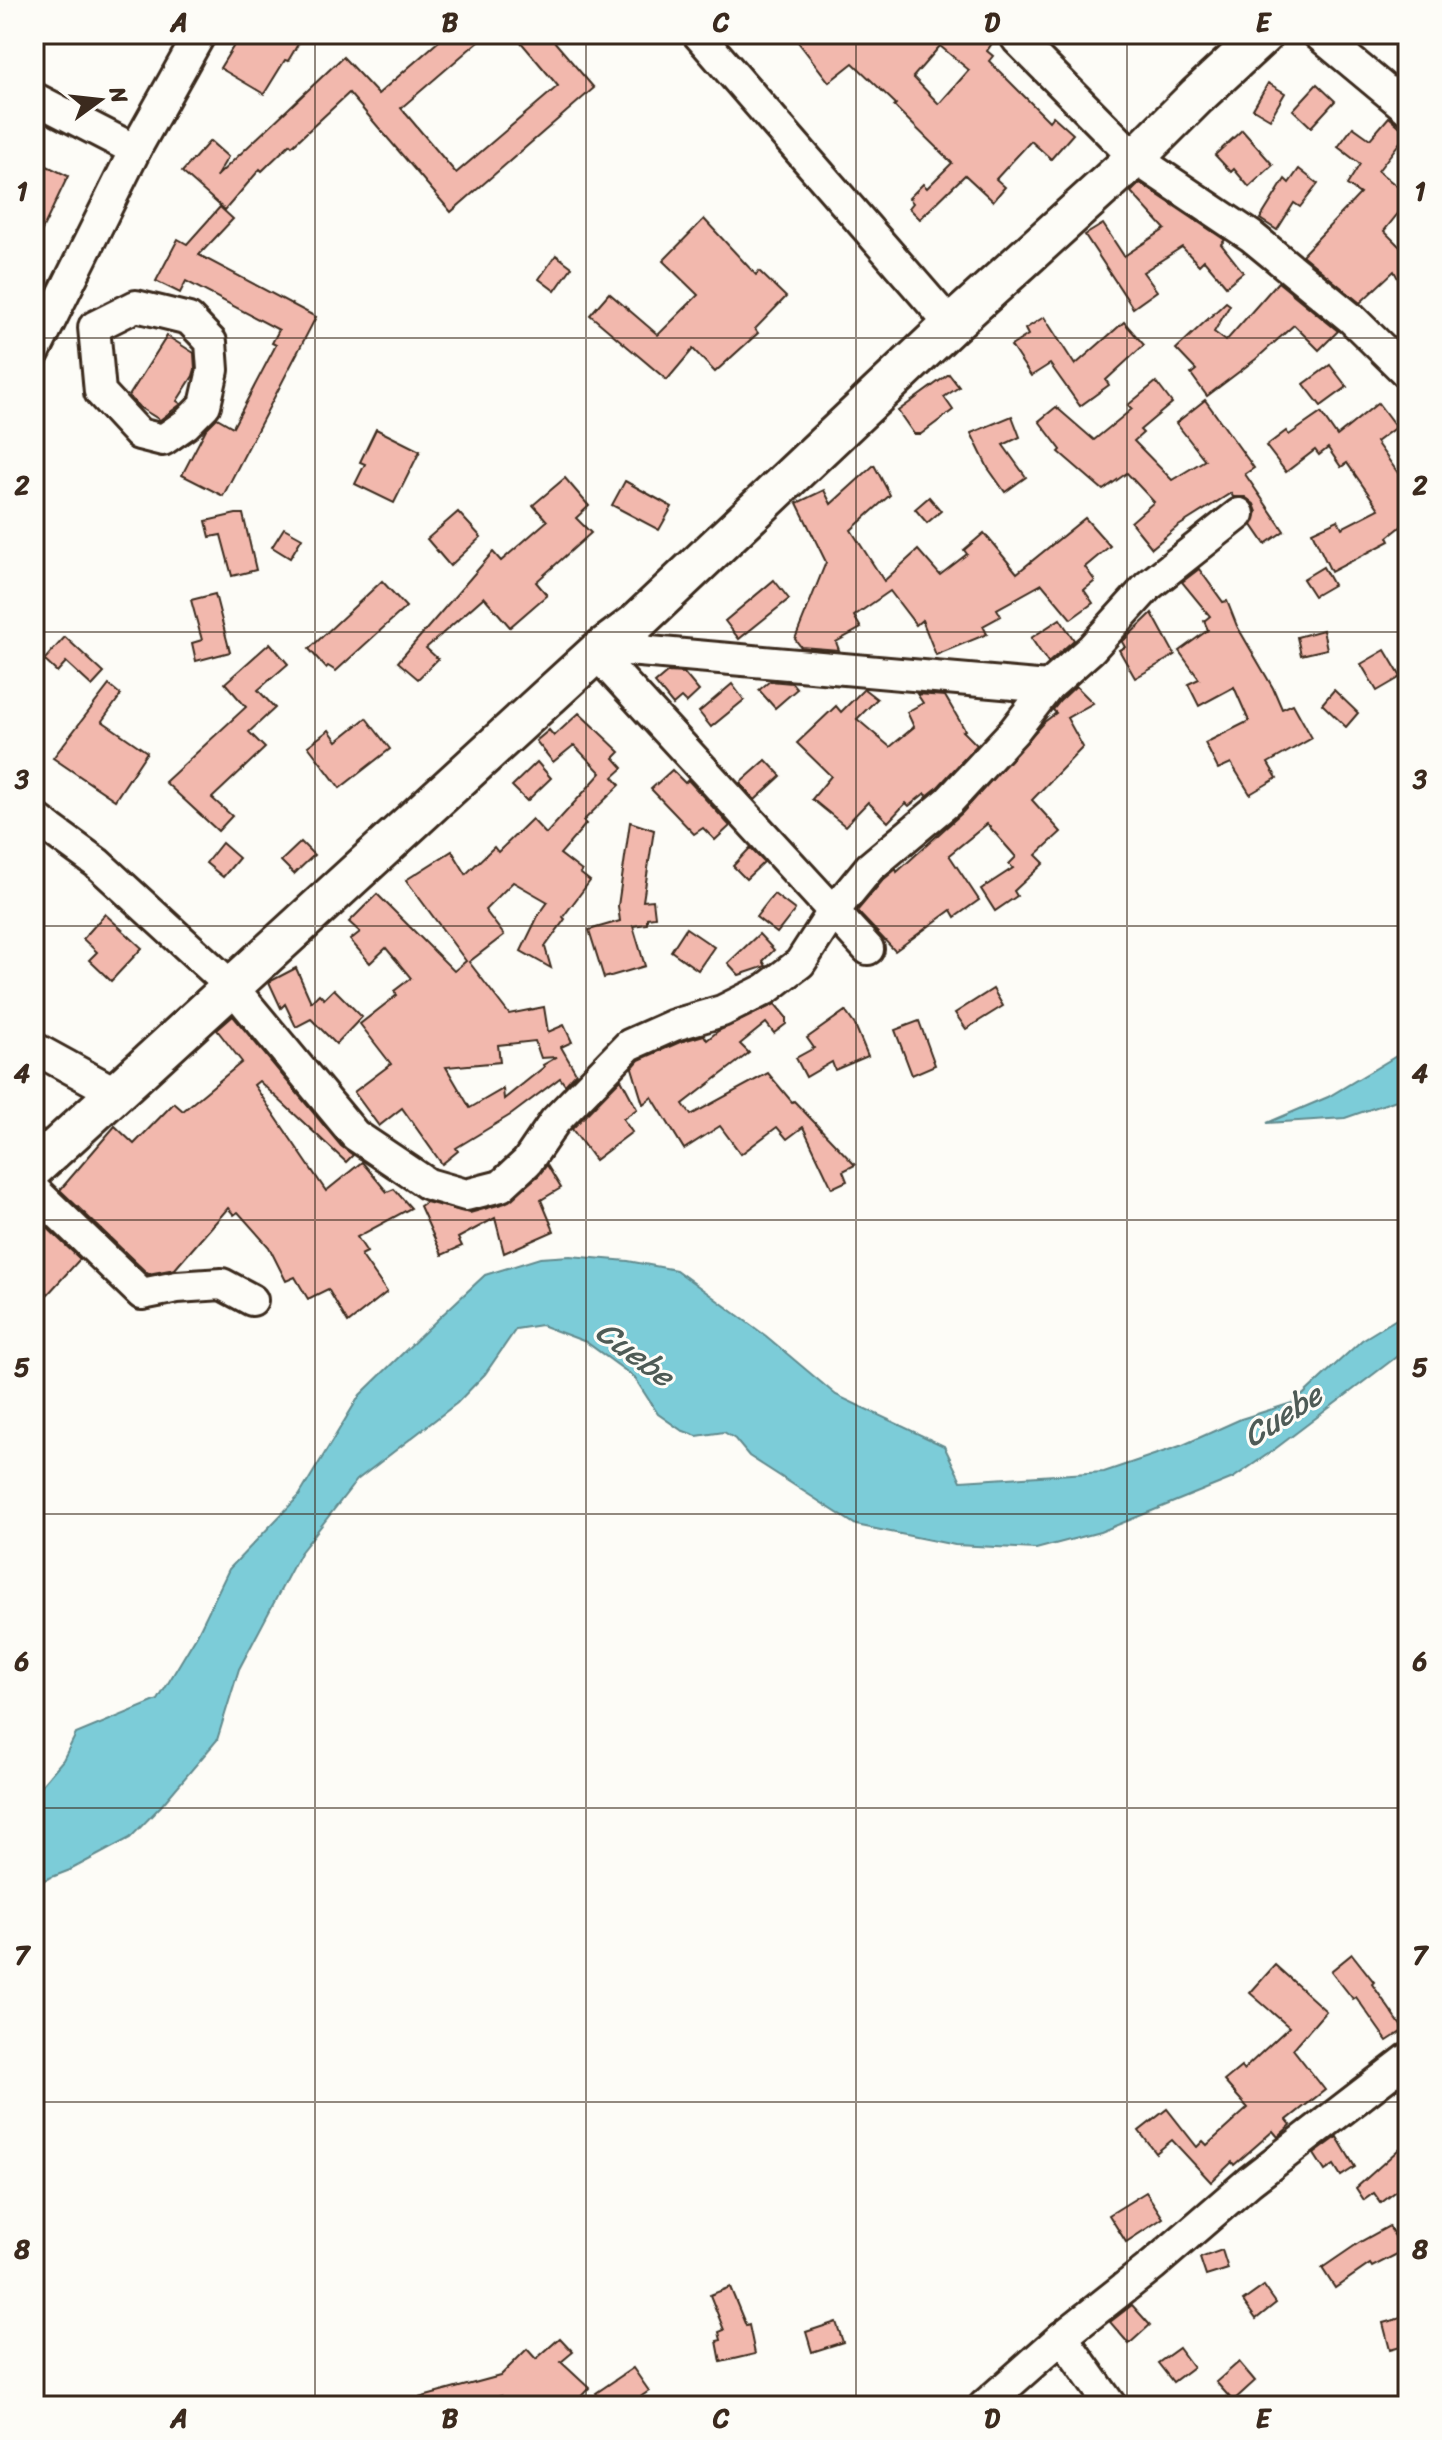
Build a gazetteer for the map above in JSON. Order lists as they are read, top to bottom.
{
  "water": ["Cuebe"],
  "north": "right",
  "grid": {
    "columns": [
      "A",
      "B",
      "C",
      "D",
      "E"
    ],
    "rows": [
      "1",
      "2",
      "3",
      "4",
      "5",
      "6",
      "7",
      "8"
    ]
  }
}
